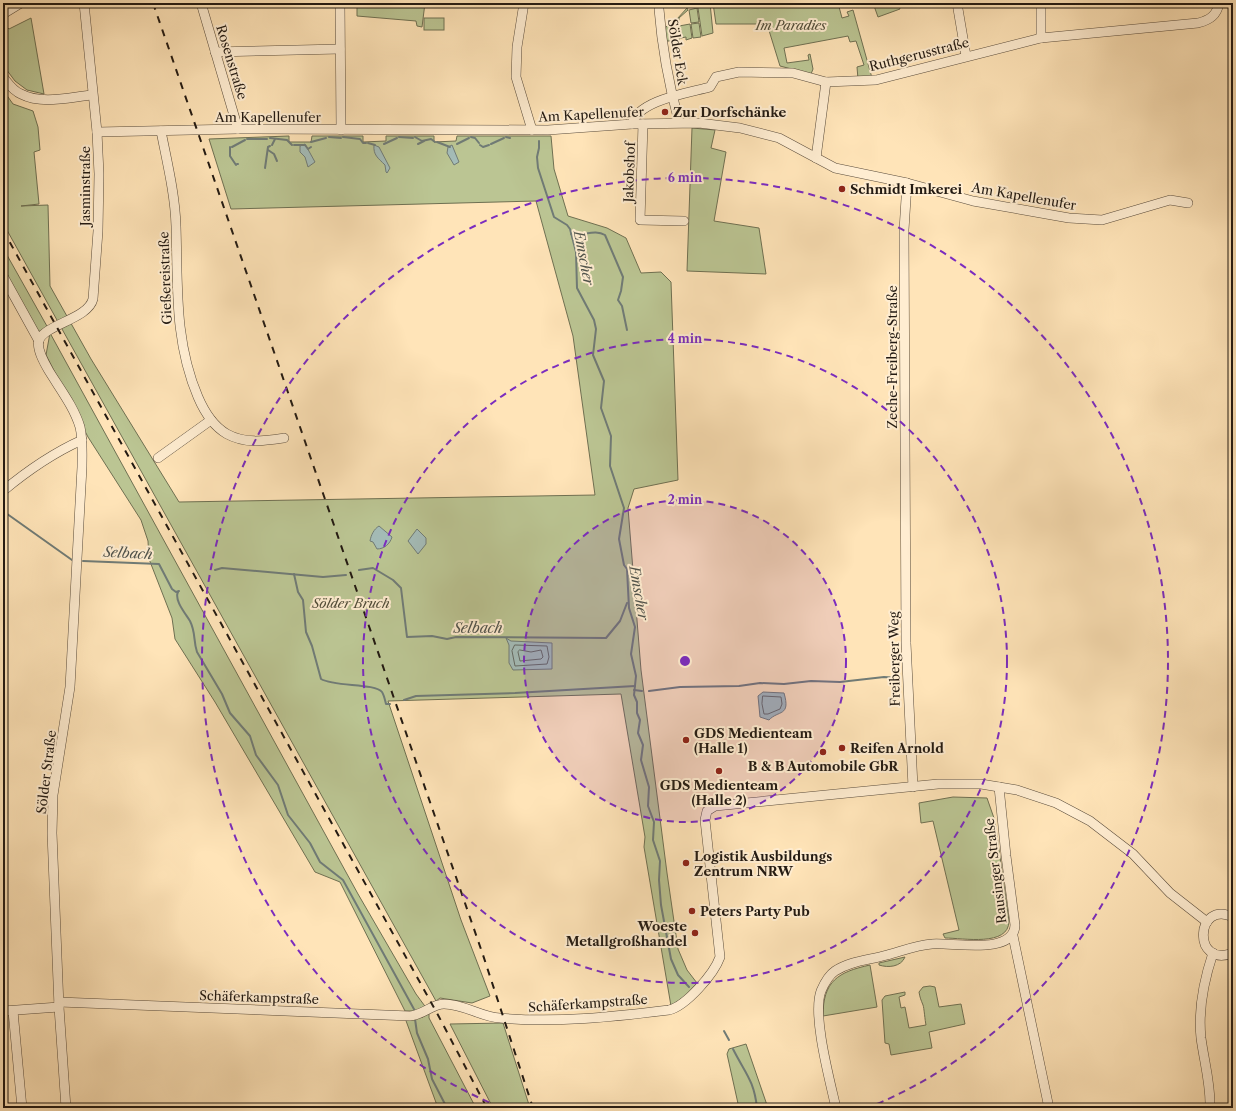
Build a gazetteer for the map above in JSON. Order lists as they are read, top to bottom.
{
  "streets": {
    "street": [
      "Sölder Eck",
      "Ruthgerusstraße",
      "Rosenstraße",
      "Am Kapellenufer",
      "Jakobshof",
      "Jasminstraße",
      "Gießereistraße",
      "Zeche-Freiberg-Straße",
      "Freiberger Weg",
      "Sölder Straße",
      "Rausinger Straße",
      "Schäferkampstraße"
    ]
  },
  "crossings": [
    ["Sölder Eck", "Ruthgerusstraße"],
    ["Sölder Eck", "Am Kapellenufer"],
    ["Ruthgerusstraße", "Am Kapellenufer"],
    ["Rosenstraße", "Am Kapellenufer"],
    ["Am Kapellenufer", "Jakobshof"],
    ["Am Kapellenufer", "Jasminstraße"],
    ["Am Kapellenufer", "Gießereistraße"],
    ["Am Kapellenufer", "Zeche-Freiberg-Straße"],
    ["Zeche-Freiberg-Straße", "Freiberger Weg"],
    ["Freiberger Weg", "Schäferkampstraße"],
    ["Sölder Straße", "Schäferkampstraße"]
  ],
  "water": ["Emscher", "Selbach"],
  "parks": ["Im Paradies", "Sölder Bruch"],
  "places": [
    "Zur Dorfschänke",
    "Schmidt Imkerei",
    "GDS Medienteam (Halle 1)",
    "Reifen Arnold",
    "B & B Automobile GbR",
    "GDS Medienteam (Halle 2)",
    "Logistik Ausbildungs Zentrum NRW",
    "Peters Party Pub",
    "Woeste Metallgroßhandel"
  ],
  "rings": ["6 min", "4 min", "2 min"]
}
